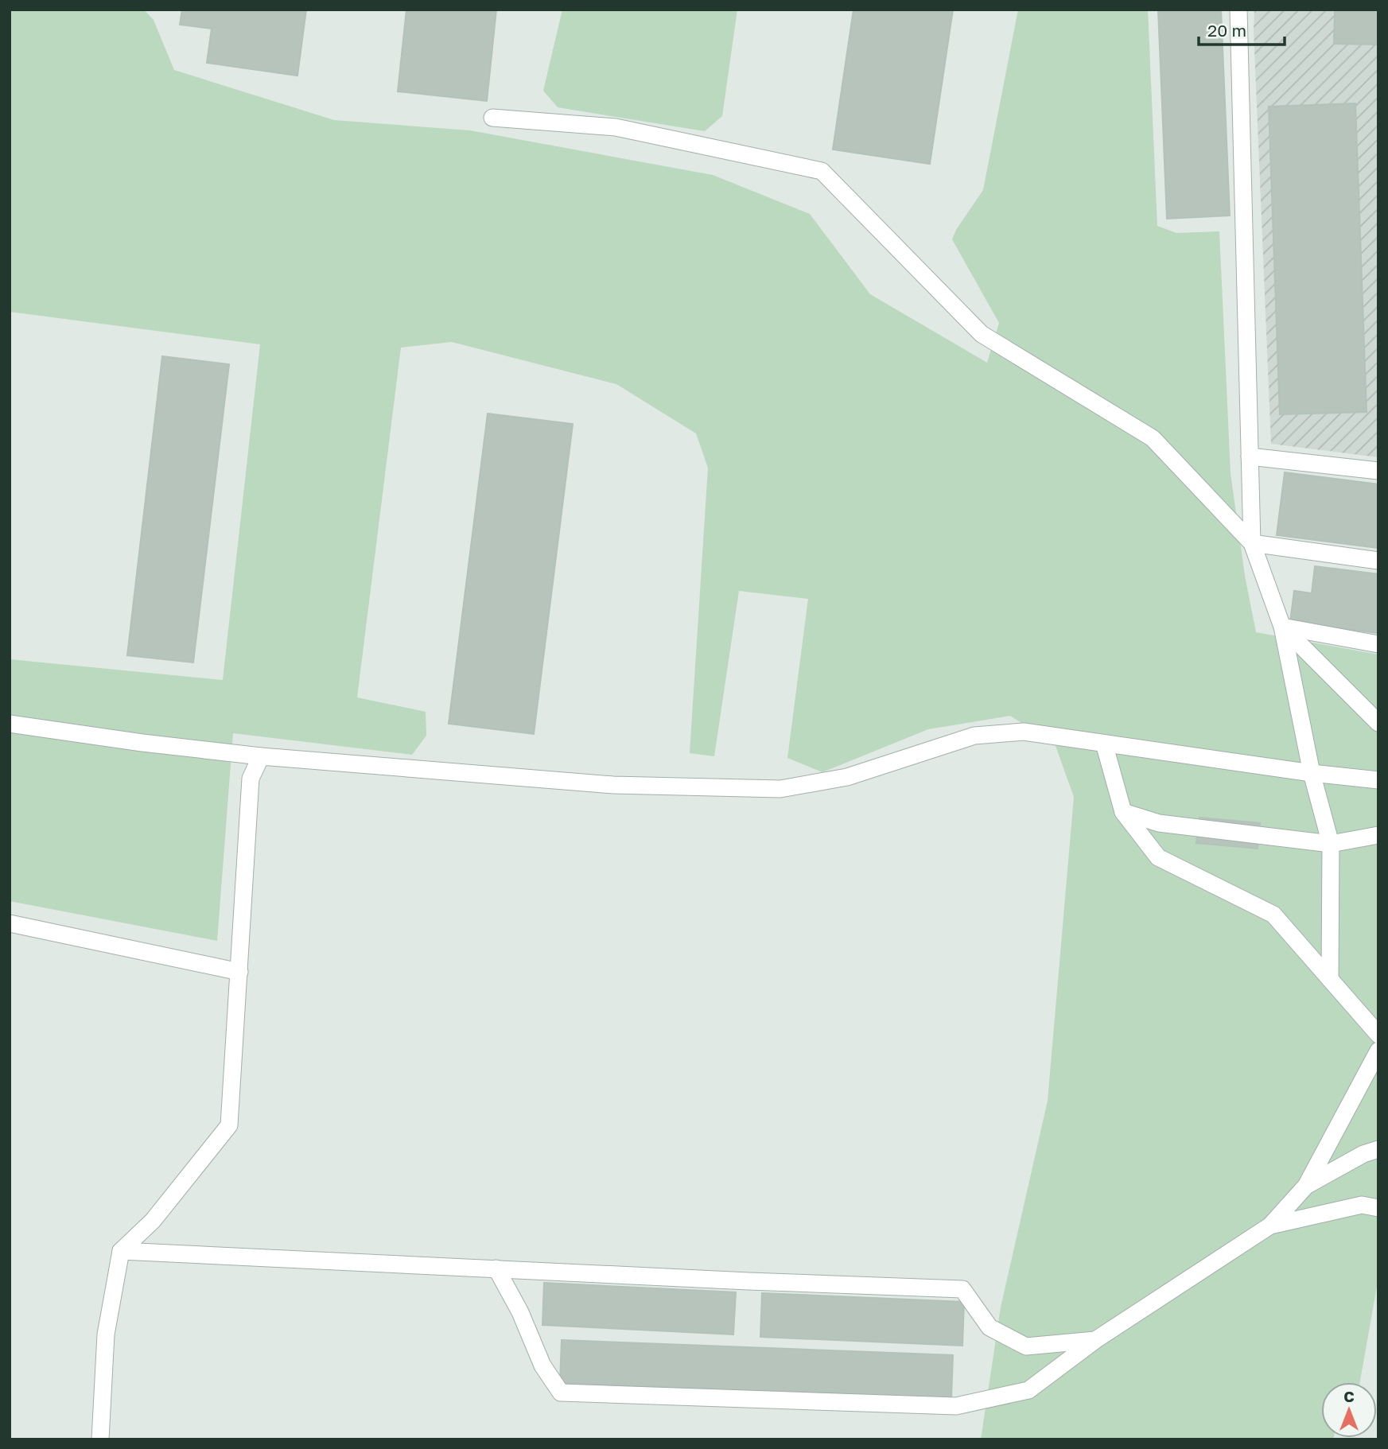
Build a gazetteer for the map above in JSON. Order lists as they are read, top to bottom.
{
  "scale_bar": "20 m",
  "north": "top"
}
